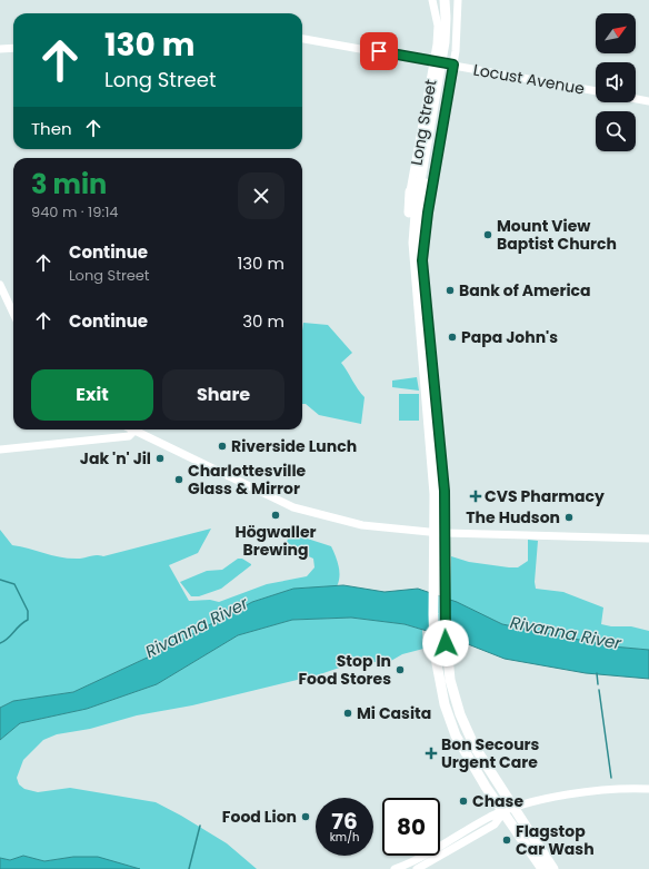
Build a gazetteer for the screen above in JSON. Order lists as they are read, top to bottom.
{
  "streets": {
    "street": ["Locust Avenue", "Long Street"]
  },
  "crossings": [
    ["Locust Avenue", "Long Street"]
  ],
  "water": ["Rivanna River"],
  "places": {
    "other": [
      "Mount View Baptist Church",
      "Bank of America",
      "Papa John's",
      "Riverside Lunch",
      "Jak 'n' Jil",
      "Charlottesville Glass & Mirror",
      "Högwaller Brewing",
      "The Hudson",
      "Stop In Food Stores",
      "Mi Casita",
      "Chase",
      "Food Lion",
      "Flagstop Car Wash"
    ],
    "health": ["CVS Pharmacy", "Bon Secours Urgent Care"]
  },
  "north": "top right",
  "page": {
    "turn": ["130 m", "Long Street"],
    "then": "Then",
    "heading": ["3 min", "940 m · 19:14"],
    "list": [
      {
        "name": "Continue",
        "note": "Long Street",
        "value": "130 m"
      },
      {
        "name": "Continue",
        "value": "30 m"
      }
    ],
    "buttons": ["Exit", "Share"],
    "speed": "76 km/h",
    "limit": "80"
  }
}
